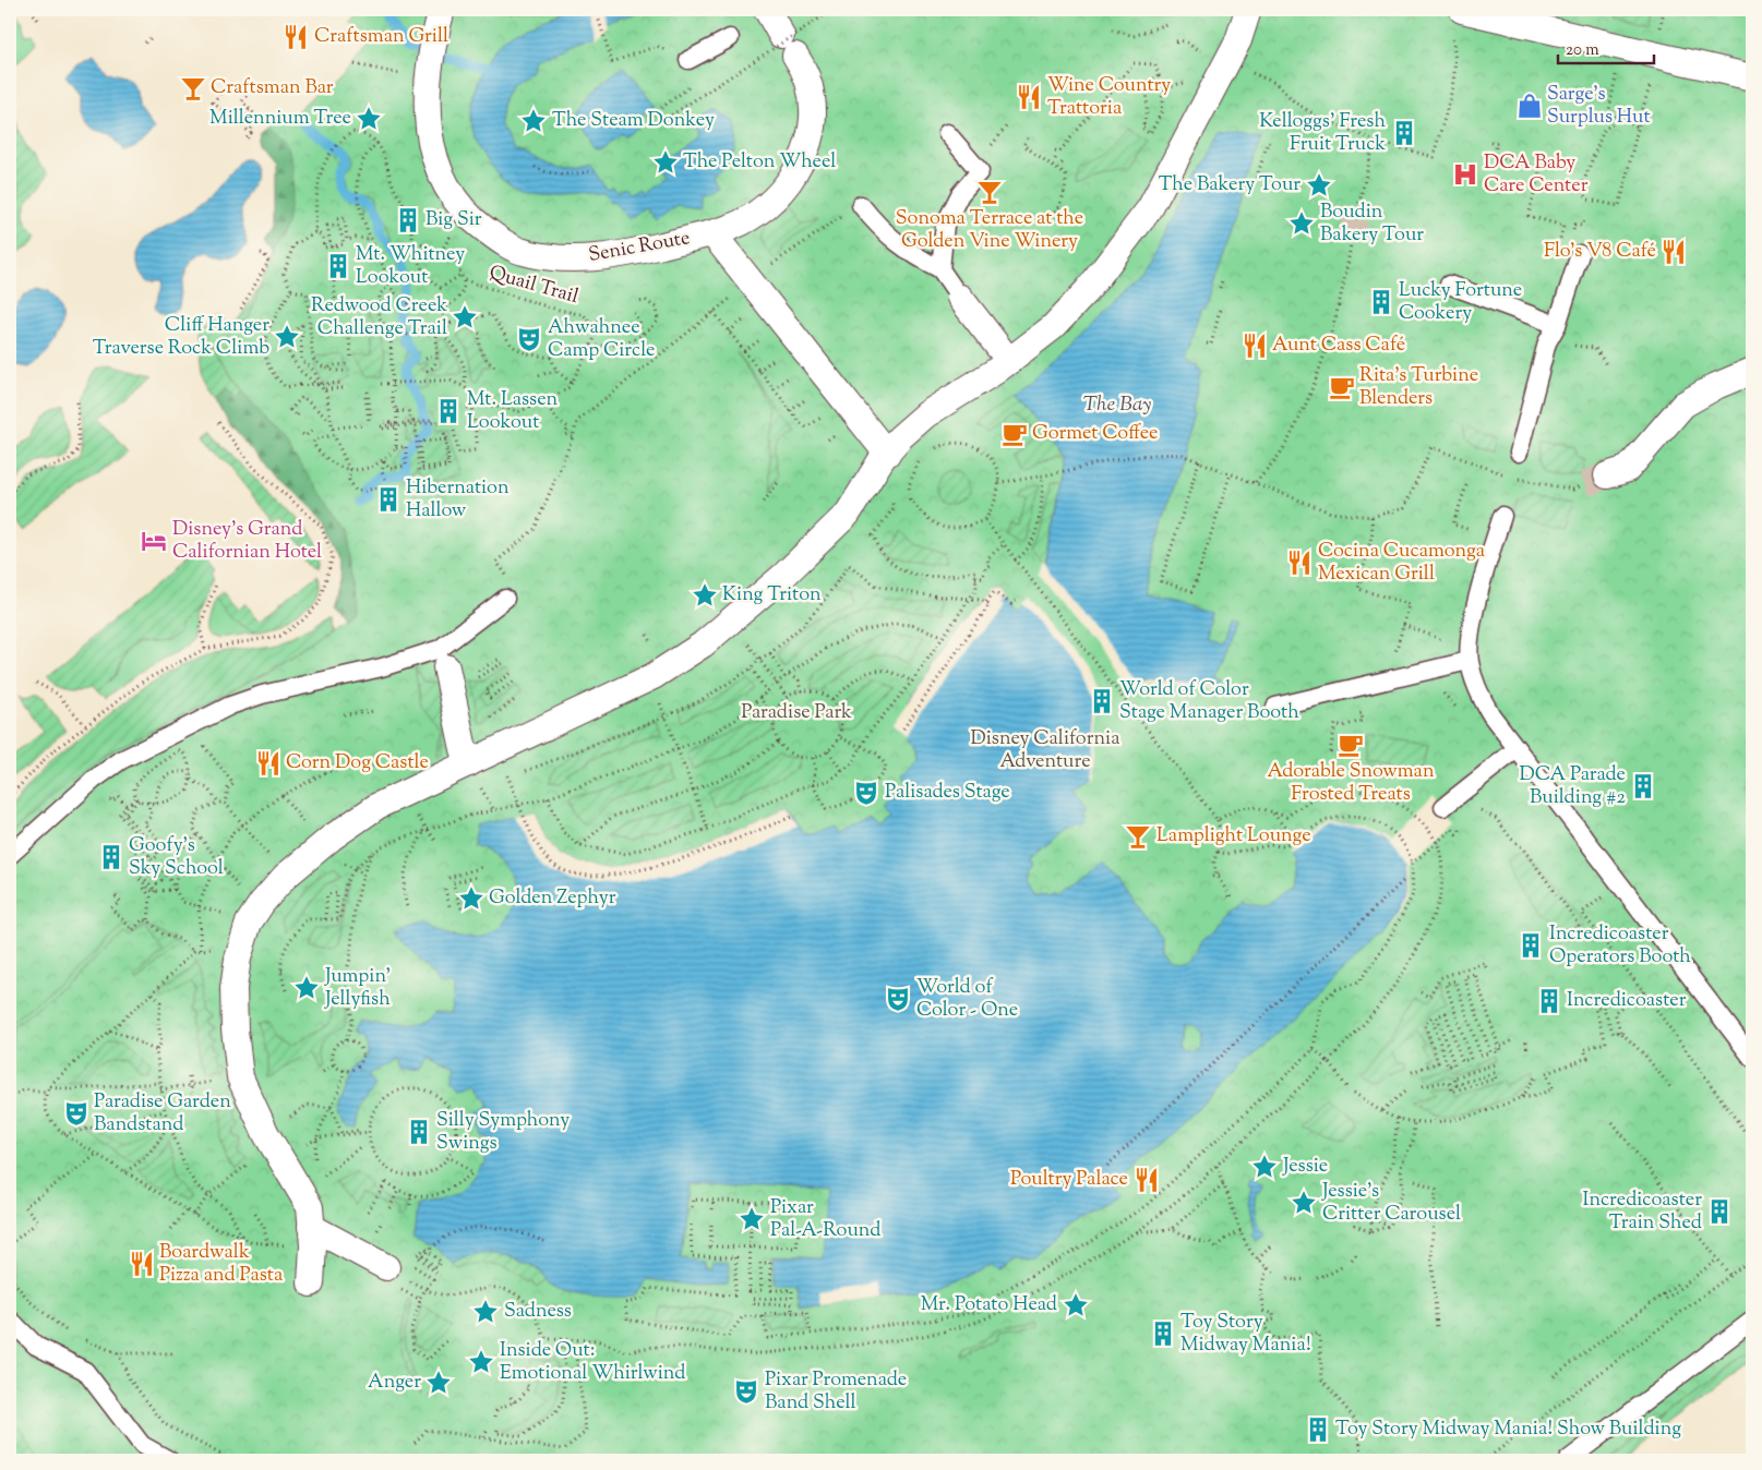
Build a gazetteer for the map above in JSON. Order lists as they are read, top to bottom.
{
  "streets": {
    "street": ["Senic Route"],
    "path": ["Quail Trail"]
  },
  "water": ["The Bay"],
  "parks": ["Paradise Park", "Disney California Adventure"],
  "places": {
    "restaurant": [
      "Craftsman Grill",
      "Wine Country Trattoria",
      "Flo's V8 Café",
      "Aunt Cass Café",
      "Cocina Cucamonga Mexican Grill",
      "Corn Dog Castle",
      "Poultry Palace",
      "Boardwalk Pizza and Pasta"
    ],
    "bar": ["Craftsman Bar", "Sonoma Terrace at the Golden Vine Winery", "Lamplight Lounge"],
    "shop": ["Sarge's Surplus Hut"],
    "place": [
      "Millennium Tree",
      "The Steam Donkey",
      "The Pelton Wheel",
      "The Bakery Tour",
      "Boudin Bakery Tour",
      "Redwood Creek Challenge Trail",
      "Cliff Hanger Traverse Rock Climb",
      "King Triton",
      "Golden Zephyr",
      "Jumpin' Jellyfish",
      "Jessie",
      "Jessie’s Critter Carousel",
      "Pixar Pal-A-Round",
      "Mr. Potato Head",
      "Sadness",
      "Inside Out: Emotional Whirlwind",
      "Anger"
    ],
    "building": [
      "Kelloggs' Fresh Fruit Truck",
      "Big Sir",
      "Mt. Whitney Lookout",
      "Lucky Fortune Cookery",
      "Mt. Lassen Lookout",
      "Hibernation Hallow",
      "World of Color Stage Manager Booth",
      "DCA Parade Building #2",
      "Goofy's Sky School",
      "Incredicoaster Operators Booth",
      "Incredicoaster",
      "Silly Symphony Swings",
      "Incredicoaster Train Shed",
      "Toy Story Midway Mania!",
      "Toy Story Midway Mania! Show Building"
    ],
    "hospital": ["DCA Baby Care Center"],
    "theatre": [
      "Ahwahnee Camp Circle",
      "Palisades Stage",
      "World of Color - One",
      "Paradise Garden Bandstand",
      "Pixar Promenade Band Shell"
    ],
    "cafe": ["Rita's Turbine Blenders", "Gormet Coffee", "Adorable Snowman Frosted Treats"],
    "hotel": ["Disney's Grand Californian Hotel"]
  },
  "scale_bar": "20 m"
}
